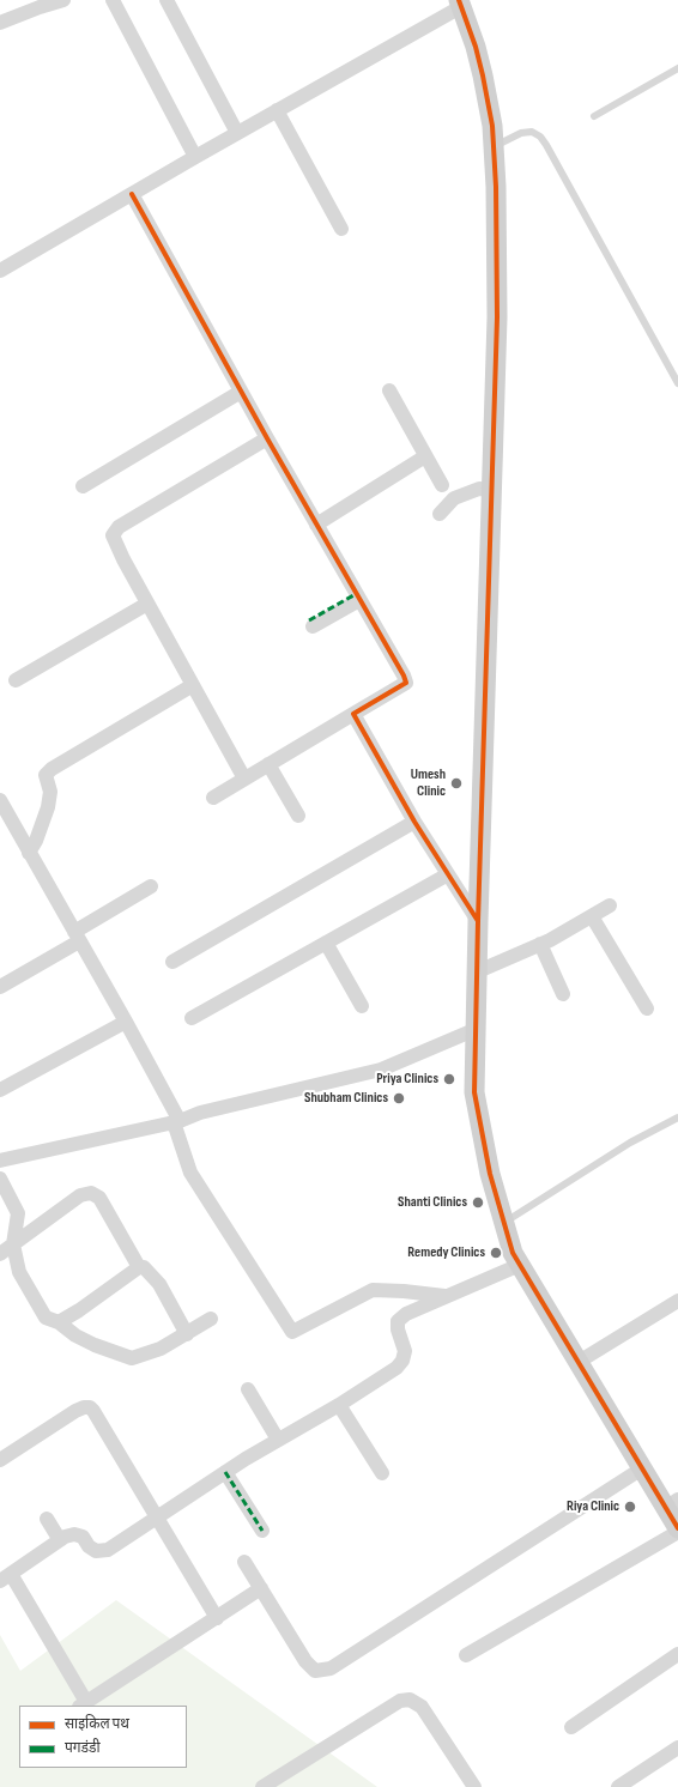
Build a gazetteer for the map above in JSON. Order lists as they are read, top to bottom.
{
  "places": [
    "Umesh Clinic",
    "Priya Clinics",
    "Shubham Clinics",
    "Shanti Clinics",
    "Remedy Clinics",
    "Riya Clinic"
  ],
  "legend": ["साइकिल पथ", "पगडंडी"]
}
